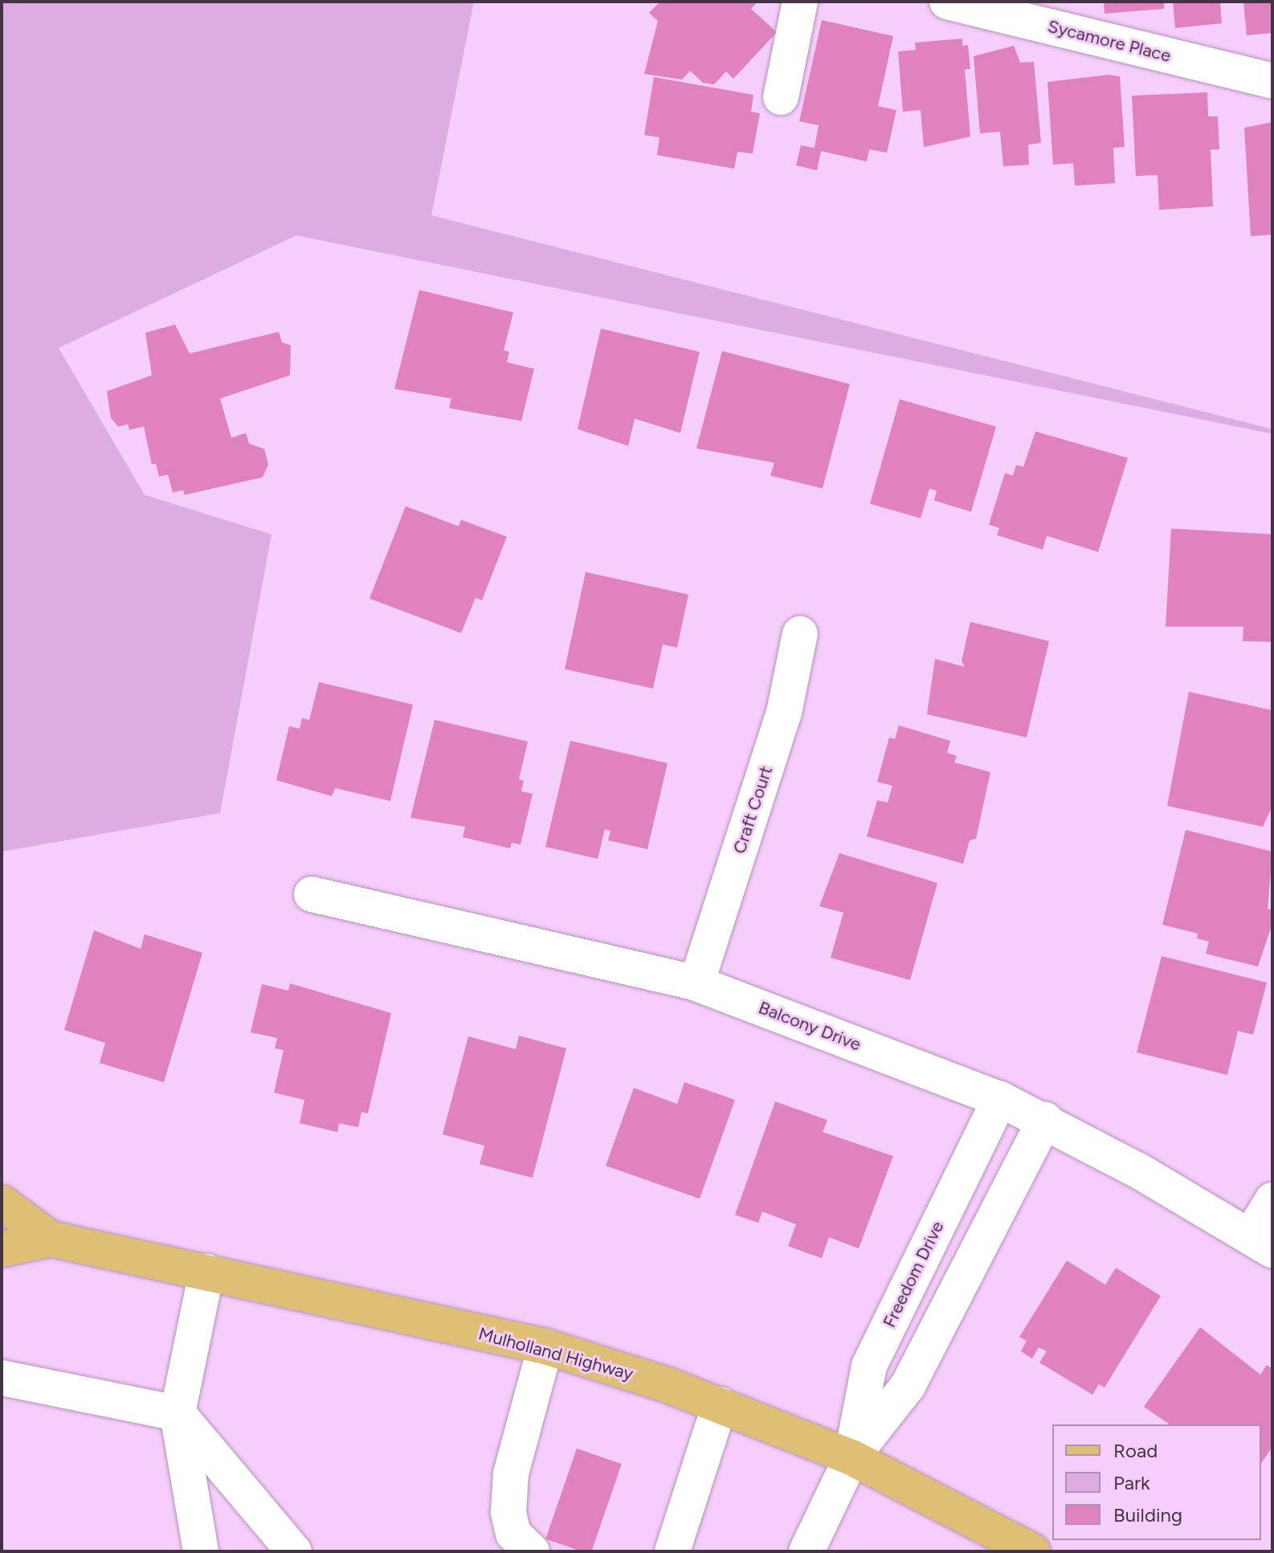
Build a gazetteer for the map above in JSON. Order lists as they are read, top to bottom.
{
  "streets": {
    "main road": ["Mulholland Highway"],
    "street": [
      "Sycamore Place",
      "Craft Court",
      "Balcony Drive",
      "Freedom Drive"
    ]
  },
  "crossings": [
    ["Craft Court", "Balcony Drive"],
    ["Balcony Drive", "Freedom Drive"],
    ["Freedom Drive", "Mulholland Highway"]
  ],
  "legend": ["Road", "Park", "Building"]
}
